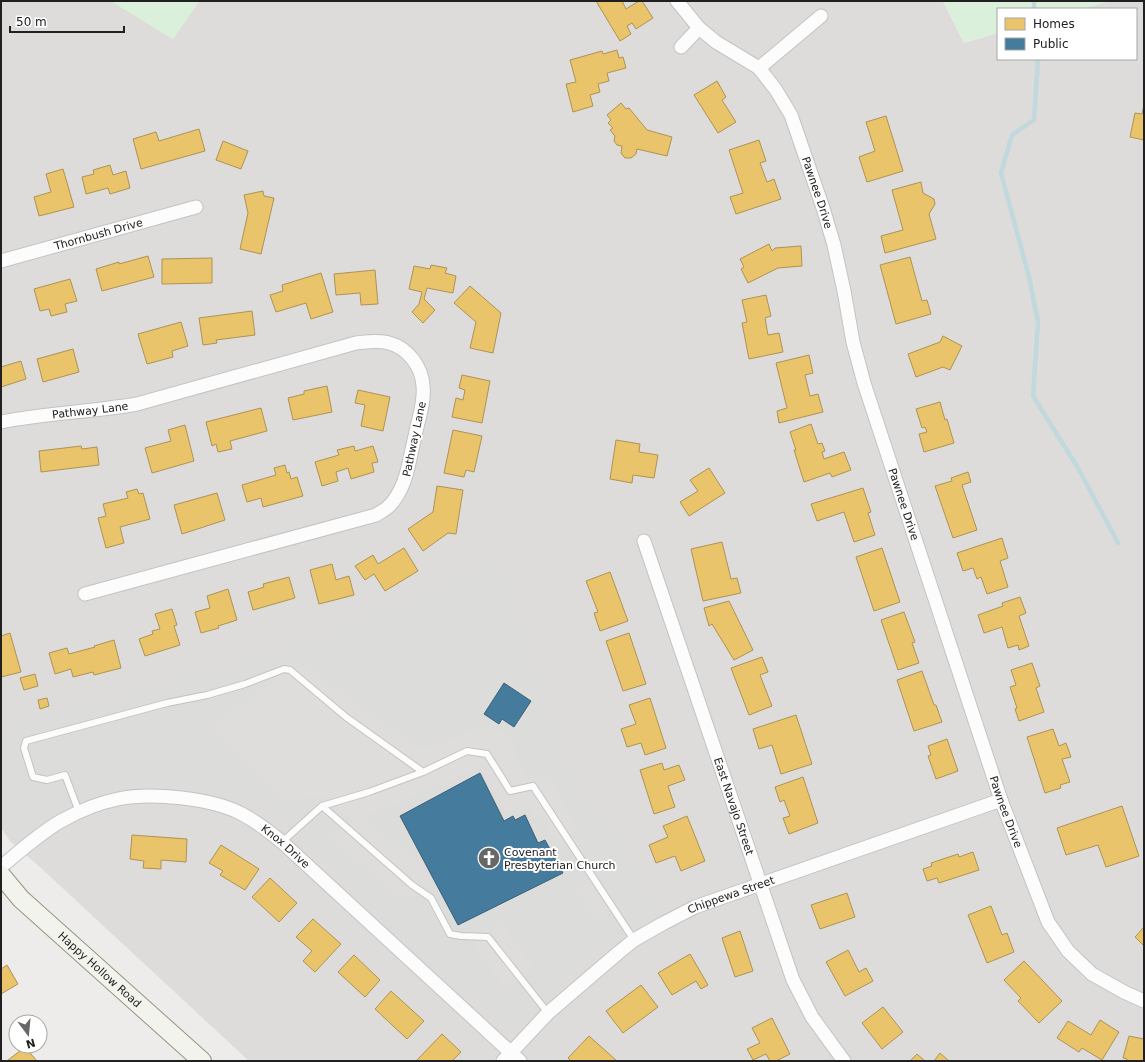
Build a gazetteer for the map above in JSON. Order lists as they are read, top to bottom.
{
  "streets": {
    "main road": ["Happy Hollow Road"],
    "street": [
      "Pawnee Drive",
      "Thornbush Drive",
      "Pathway Lane",
      "East Navajo Street",
      "Knox Drive",
      "Chippewa Street"
    ]
  },
  "crossings": [
    ["Pawnee Drive", "Chippewa Street"],
    ["East Navajo Street", "Chippewa Street"],
    ["Knox Drive", "Chippewa Street"]
  ],
  "places": {
    "church": ["Covenant Presbyterian Church"]
  },
  "legend": ["Homes", "Public"],
  "scale_bar": "50 m",
  "north": "bottom"
}
